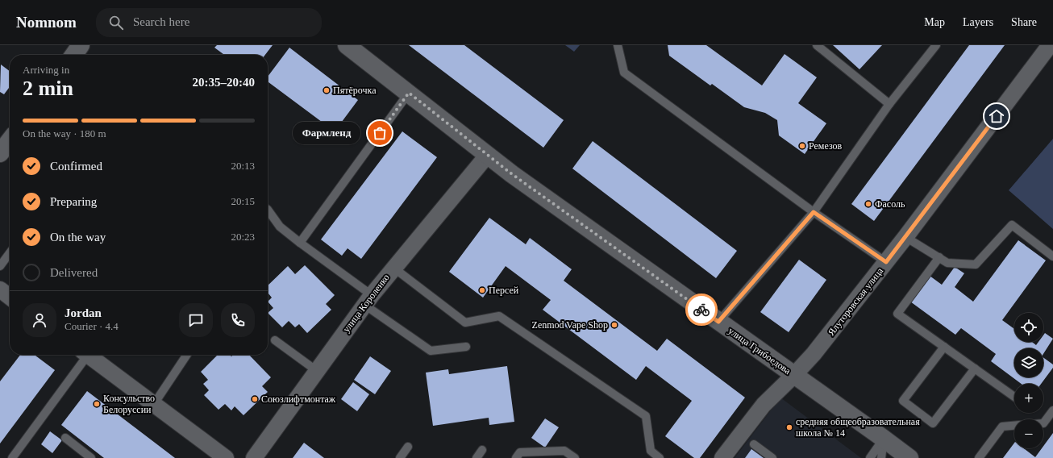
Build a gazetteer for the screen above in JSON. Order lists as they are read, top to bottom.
{
  "streets": {
    "street": ["Ялуторовская улица", "улица Короленко", "улица Грибоедова"]
  },
  "crossings": [
    ["Ялуторовская улица", "улица Грибоедова"],
    ["улица Короленко", "улица Грибоедова"]
  ],
  "places": [
    "Пятёрочка",
    "Фармленд",
    "Ремезов",
    "Фасоль",
    "Персей",
    "Zenmod Vape Shop",
    "Союзлифтмонтаж",
    "Консульство Белоруссии",
    "средняя общеобразовательная школа № 14"
  ],
  "page": {
    "header": "Nomnom",
    "search": "Search here",
    "nav": ["Map", "Layers", "Share"],
    "heading": ["2 min", "Arriving in", "20:35–20:40"],
    "panel": ["Jordan", "Courier · 4.4"],
    "bar": "On the way · 180 m",
    "bubble": "Фармленд",
    "list": [
      ["Confirmed", "20:13"],
      ["Preparing", "20:15"],
      ["On the way", "20:23"],
      "Delivered"
    ],
    "map_buttons": ["+", "−"]
  }
}
